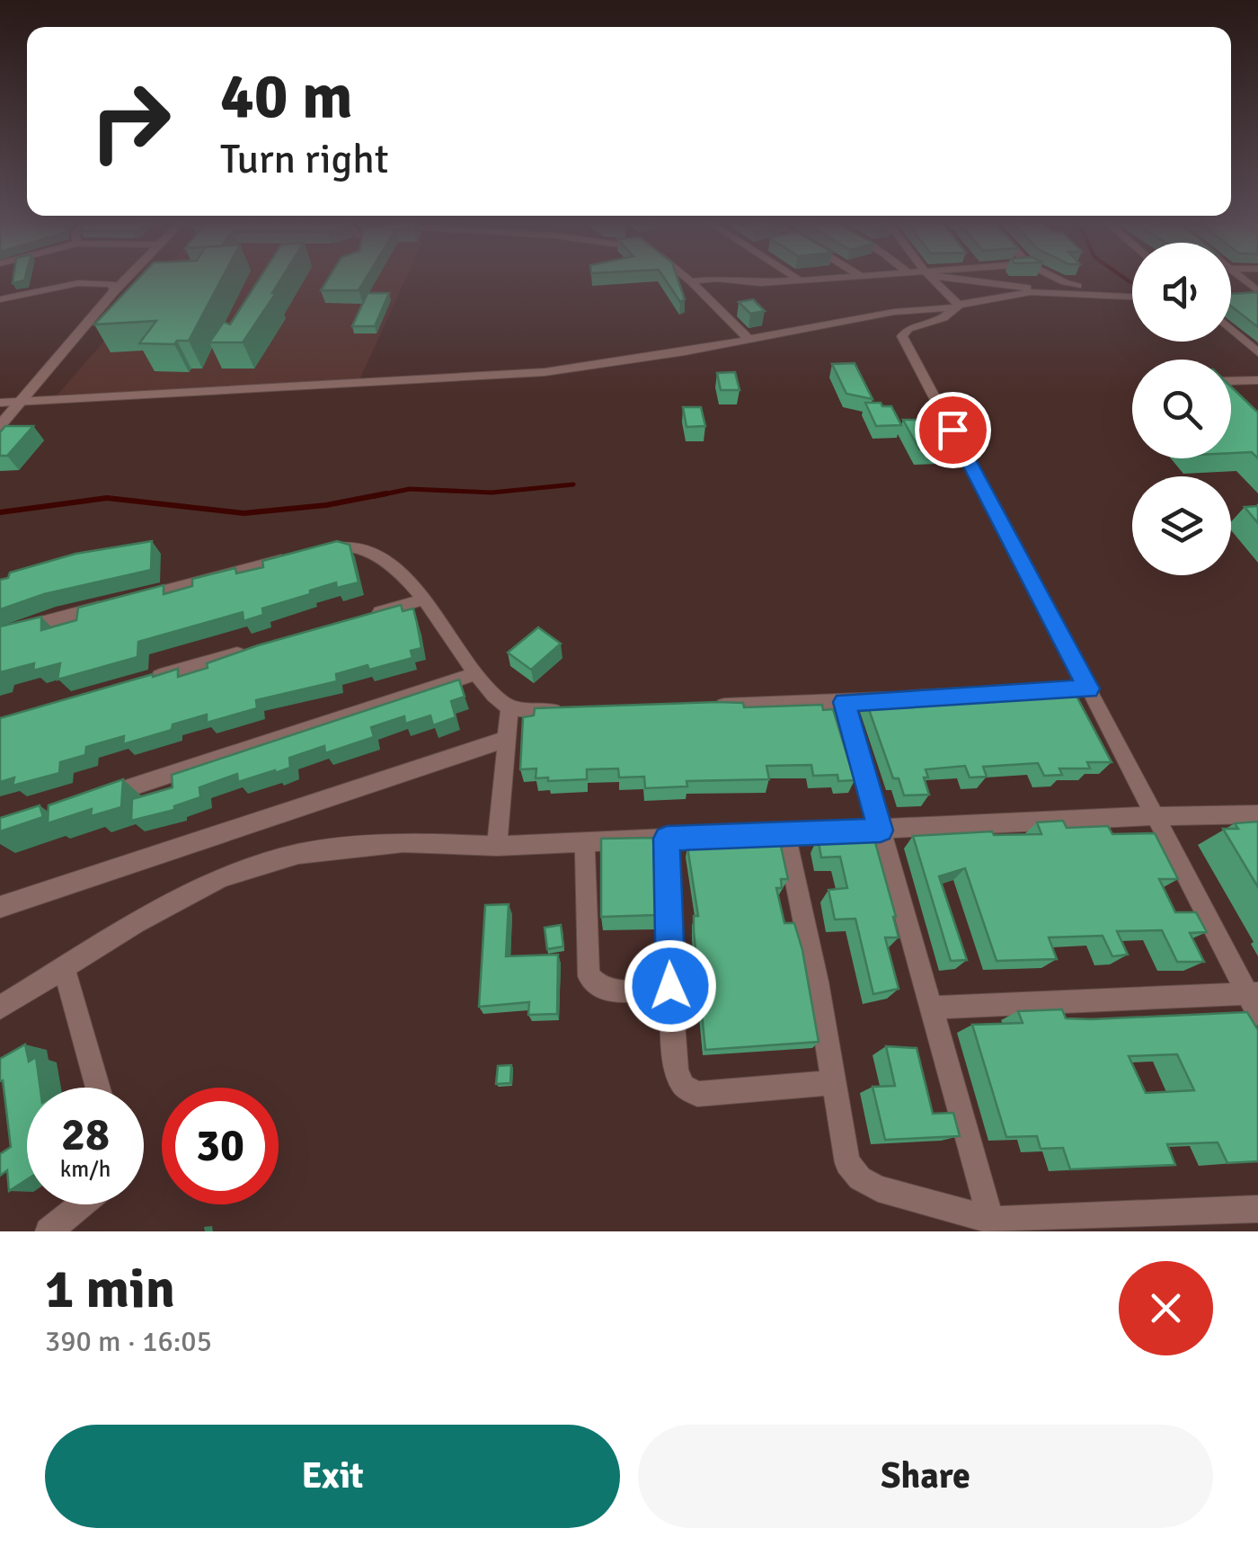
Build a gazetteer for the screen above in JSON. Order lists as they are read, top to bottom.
{
  "page": {
    "turn": ["40 m", "Turn right"],
    "speed": "28 km/h",
    "limit": "30",
    "heading": ["1 min", "390 m · 16:05"],
    "buttons": ["Exit", "Share"]
  }
}
